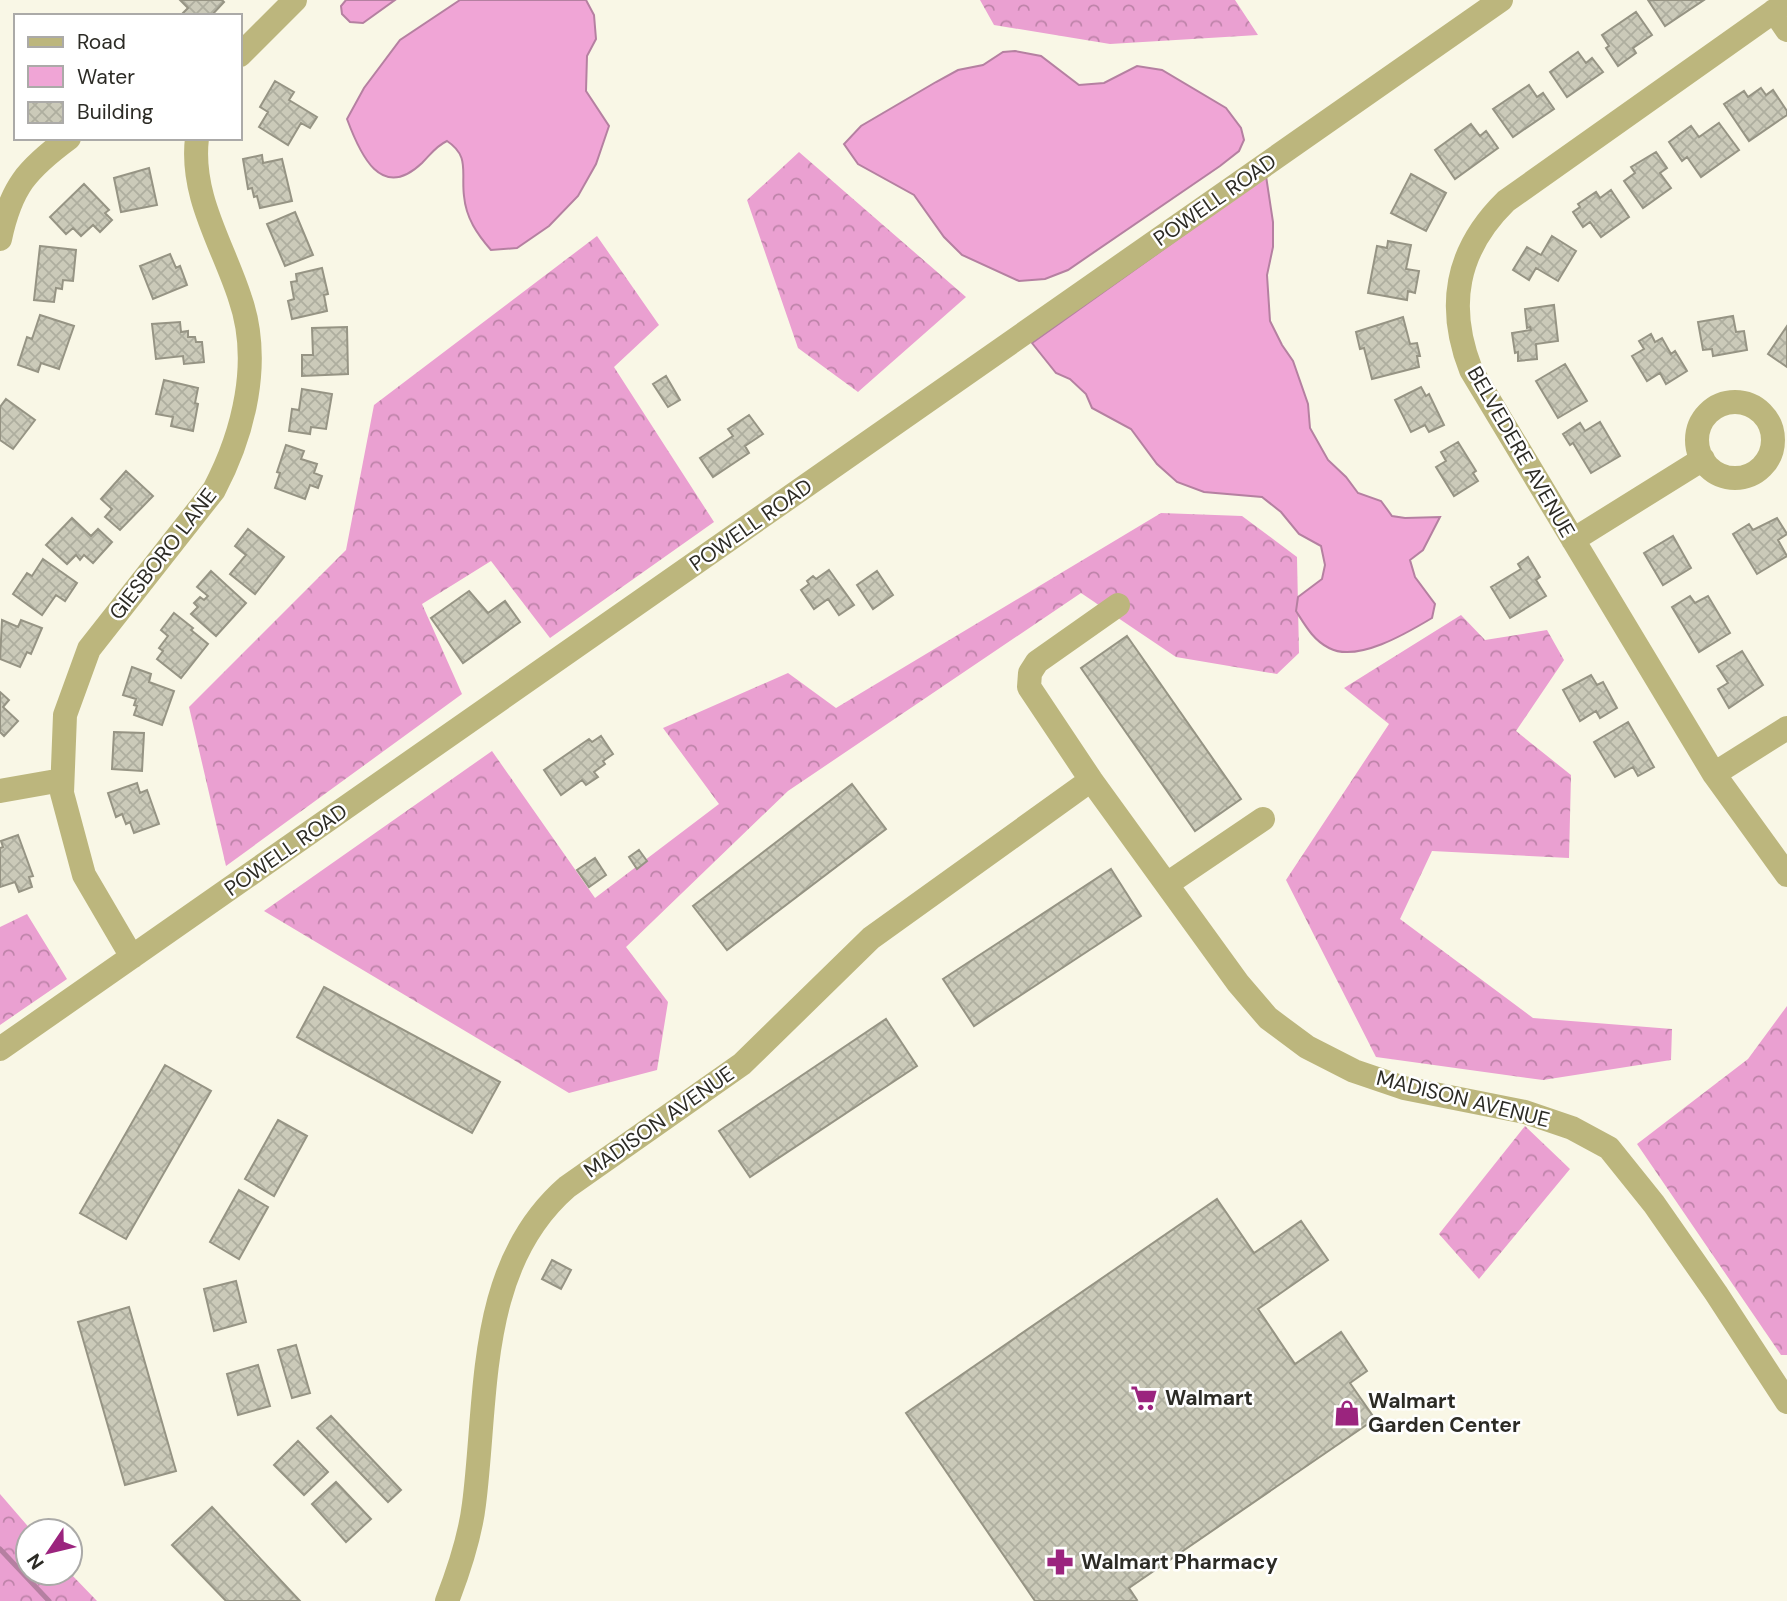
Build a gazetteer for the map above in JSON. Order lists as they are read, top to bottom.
{
  "streets": {
    "street": [
      "POWELL ROAD",
      "BELVEDERE AVENUE",
      "GIESBORO LANE",
      "MADISON AVENUE"
    ]
  },
  "crossings": [
    ["POWELL ROAD", "GIESBORO LANE"]
  ],
  "places": {
    "supermarket": ["Walmart"],
    "shop": ["Walmart Garden Center"],
    "pharmacy": ["Walmart Pharmacy"]
  },
  "legend": ["Road", "Water", "Building"],
  "north": "bottom left"
}
